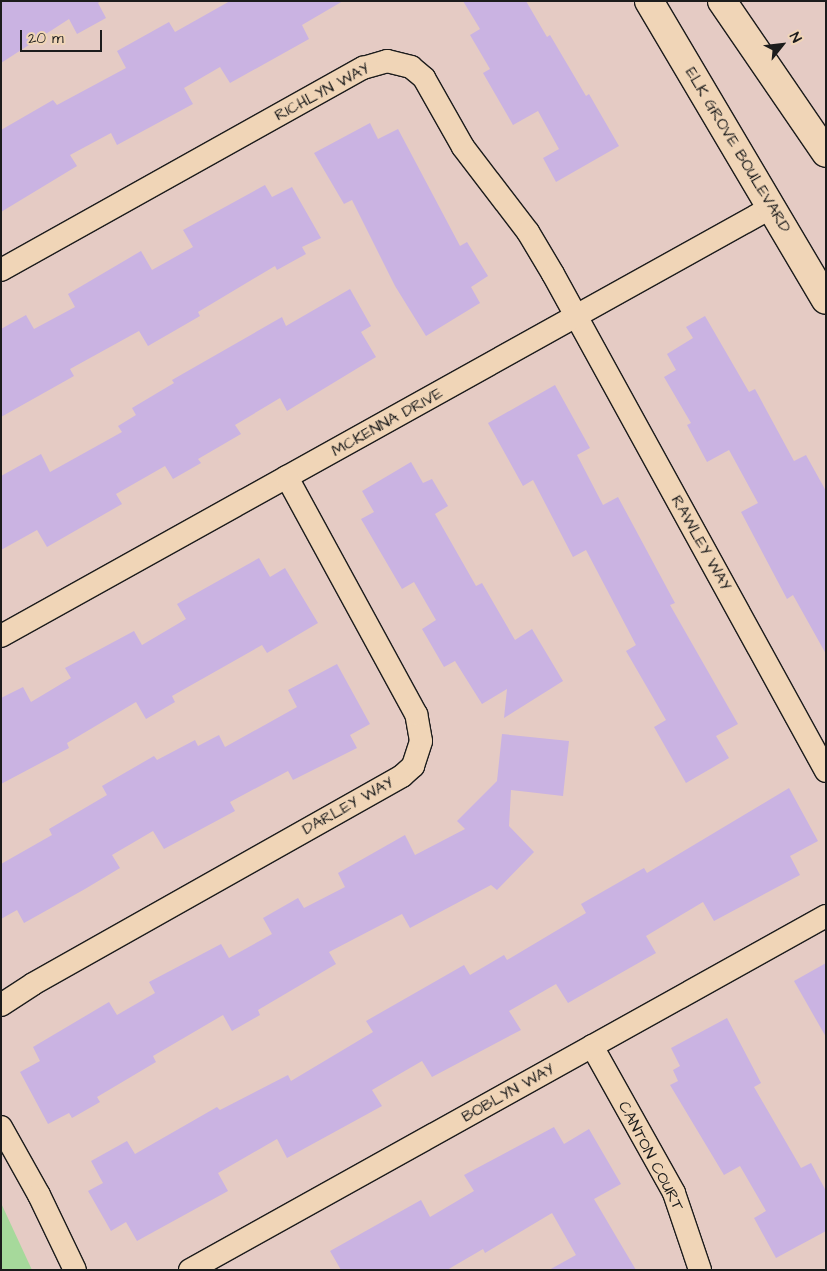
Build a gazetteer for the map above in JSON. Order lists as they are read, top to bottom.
{
  "streets": {
    "main road": ["ELK GROVE BOULEVARD"],
    "street": [
      "RICHLYN WAY",
      "MCKENNA DRIVE",
      "RAWLEY WAY",
      "DARLEY WAY",
      "BOBLYN WAY",
      "CANTON COURT"
    ]
  },
  "crossings": [
    ["RICHLYN WAY", "MCKENNA DRIVE"],
    ["RICHLYN WAY", "RAWLEY WAY"],
    ["ELK GROVE BOULEVARD", "MCKENNA DRIVE"],
    ["MCKENNA DRIVE", "RAWLEY WAY"],
    ["MCKENNA DRIVE", "DARLEY WAY"],
    ["BOBLYN WAY", "CANTON COURT"]
  ],
  "scale_bar": "20 m",
  "north": "top right"
}
